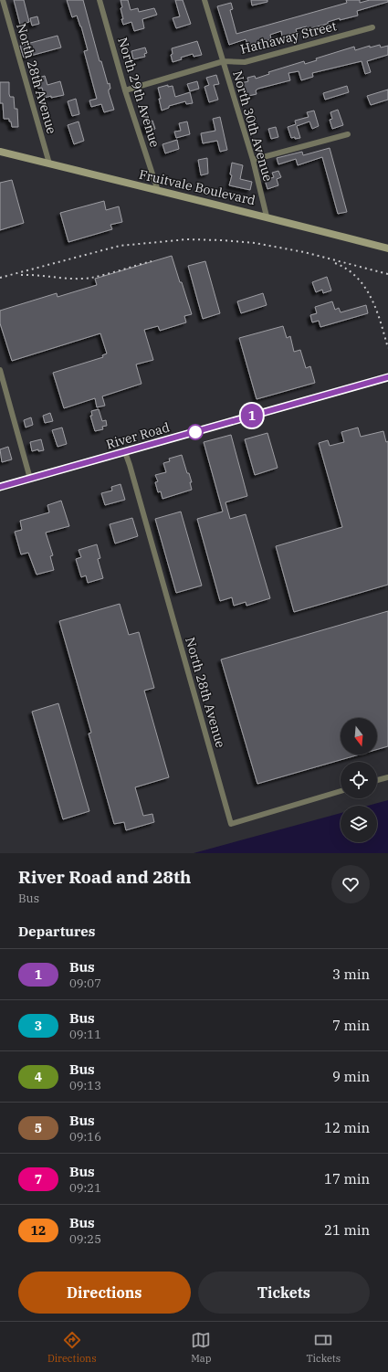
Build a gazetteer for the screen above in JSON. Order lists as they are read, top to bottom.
{
  "streets": {
    "street": [
      "Hathaway Street",
      "North 28th Avenue",
      "North 29th Avenue",
      "North 30th Avenue",
      "Fruitvale Boulevard",
      "River Road"
    ]
  },
  "crossings": [
    ["Hathaway Street", "North 29th Avenue"],
    ["Hathaway Street", "North 30th Avenue"],
    ["North 28th Avenue", "Fruitvale Boulevard"],
    ["North 28th Avenue", "River Road"],
    ["North 29th Avenue", "Fruitvale Boulevard"],
    ["North 30th Avenue", "Fruitvale Boulevard"]
  ],
  "lines": ["bus line 1"],
  "north": "bottom",
  "page": {
    "on_map": "1",
    "heading": [
      ["River Road and 28th", "Bus"],
      "Departures"
    ],
    "list": [
      {
        "mark": "1",
        "name": "Bus",
        "note": "09:07",
        "value": "3 min"
      },
      {
        "mark": "3",
        "name": "Bus",
        "note": "09:11",
        "value": "7 min"
      },
      {
        "mark": "4",
        "name": "Bus",
        "note": "09:13",
        "value": "9 min"
      },
      {
        "mark": "5",
        "name": "Bus",
        "note": "09:16",
        "value": "12 min"
      },
      {
        "mark": "7",
        "name": "Bus",
        "note": "09:21",
        "value": "17 min"
      },
      {
        "mark": "12",
        "name": "Bus",
        "note": "09:25",
        "value": "21 min"
      }
    ],
    "buttons": ["Directions", "Tickets"],
    "tabs": ["Directions", "Map", "Tickets"]
  }
}
